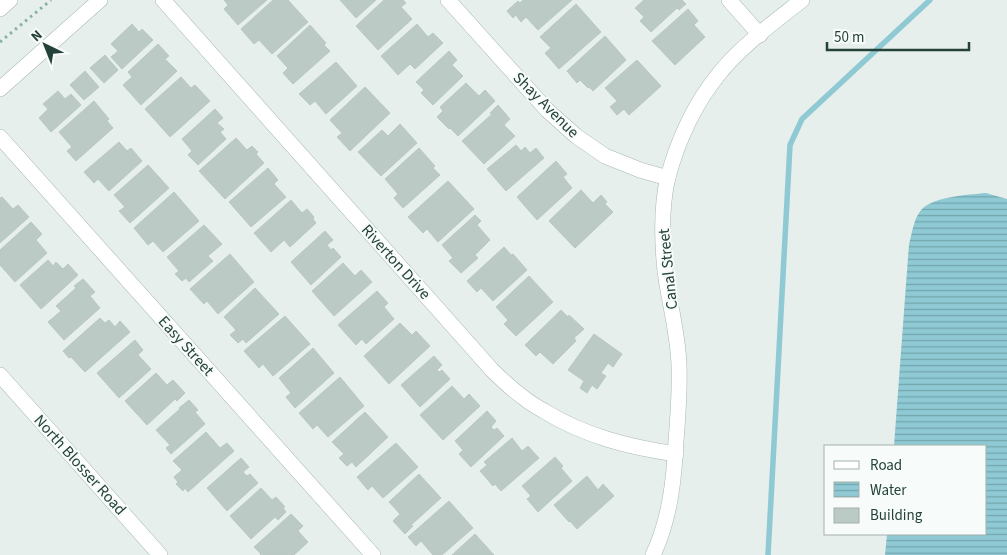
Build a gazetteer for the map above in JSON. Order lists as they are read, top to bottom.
{
  "streets": {
    "street": [
      "Shay Avenue",
      "Riverton Drive",
      "Canal Street",
      "Easy Street",
      "North Blosser Road"
    ]
  },
  "crossings": [
    ["Shay Avenue", "Canal Street"],
    ["Riverton Drive", "Canal Street"]
  ],
  "legend": ["Road", "Water", "Building"],
  "scale_bar": "50 m",
  "north": "top left"
}
